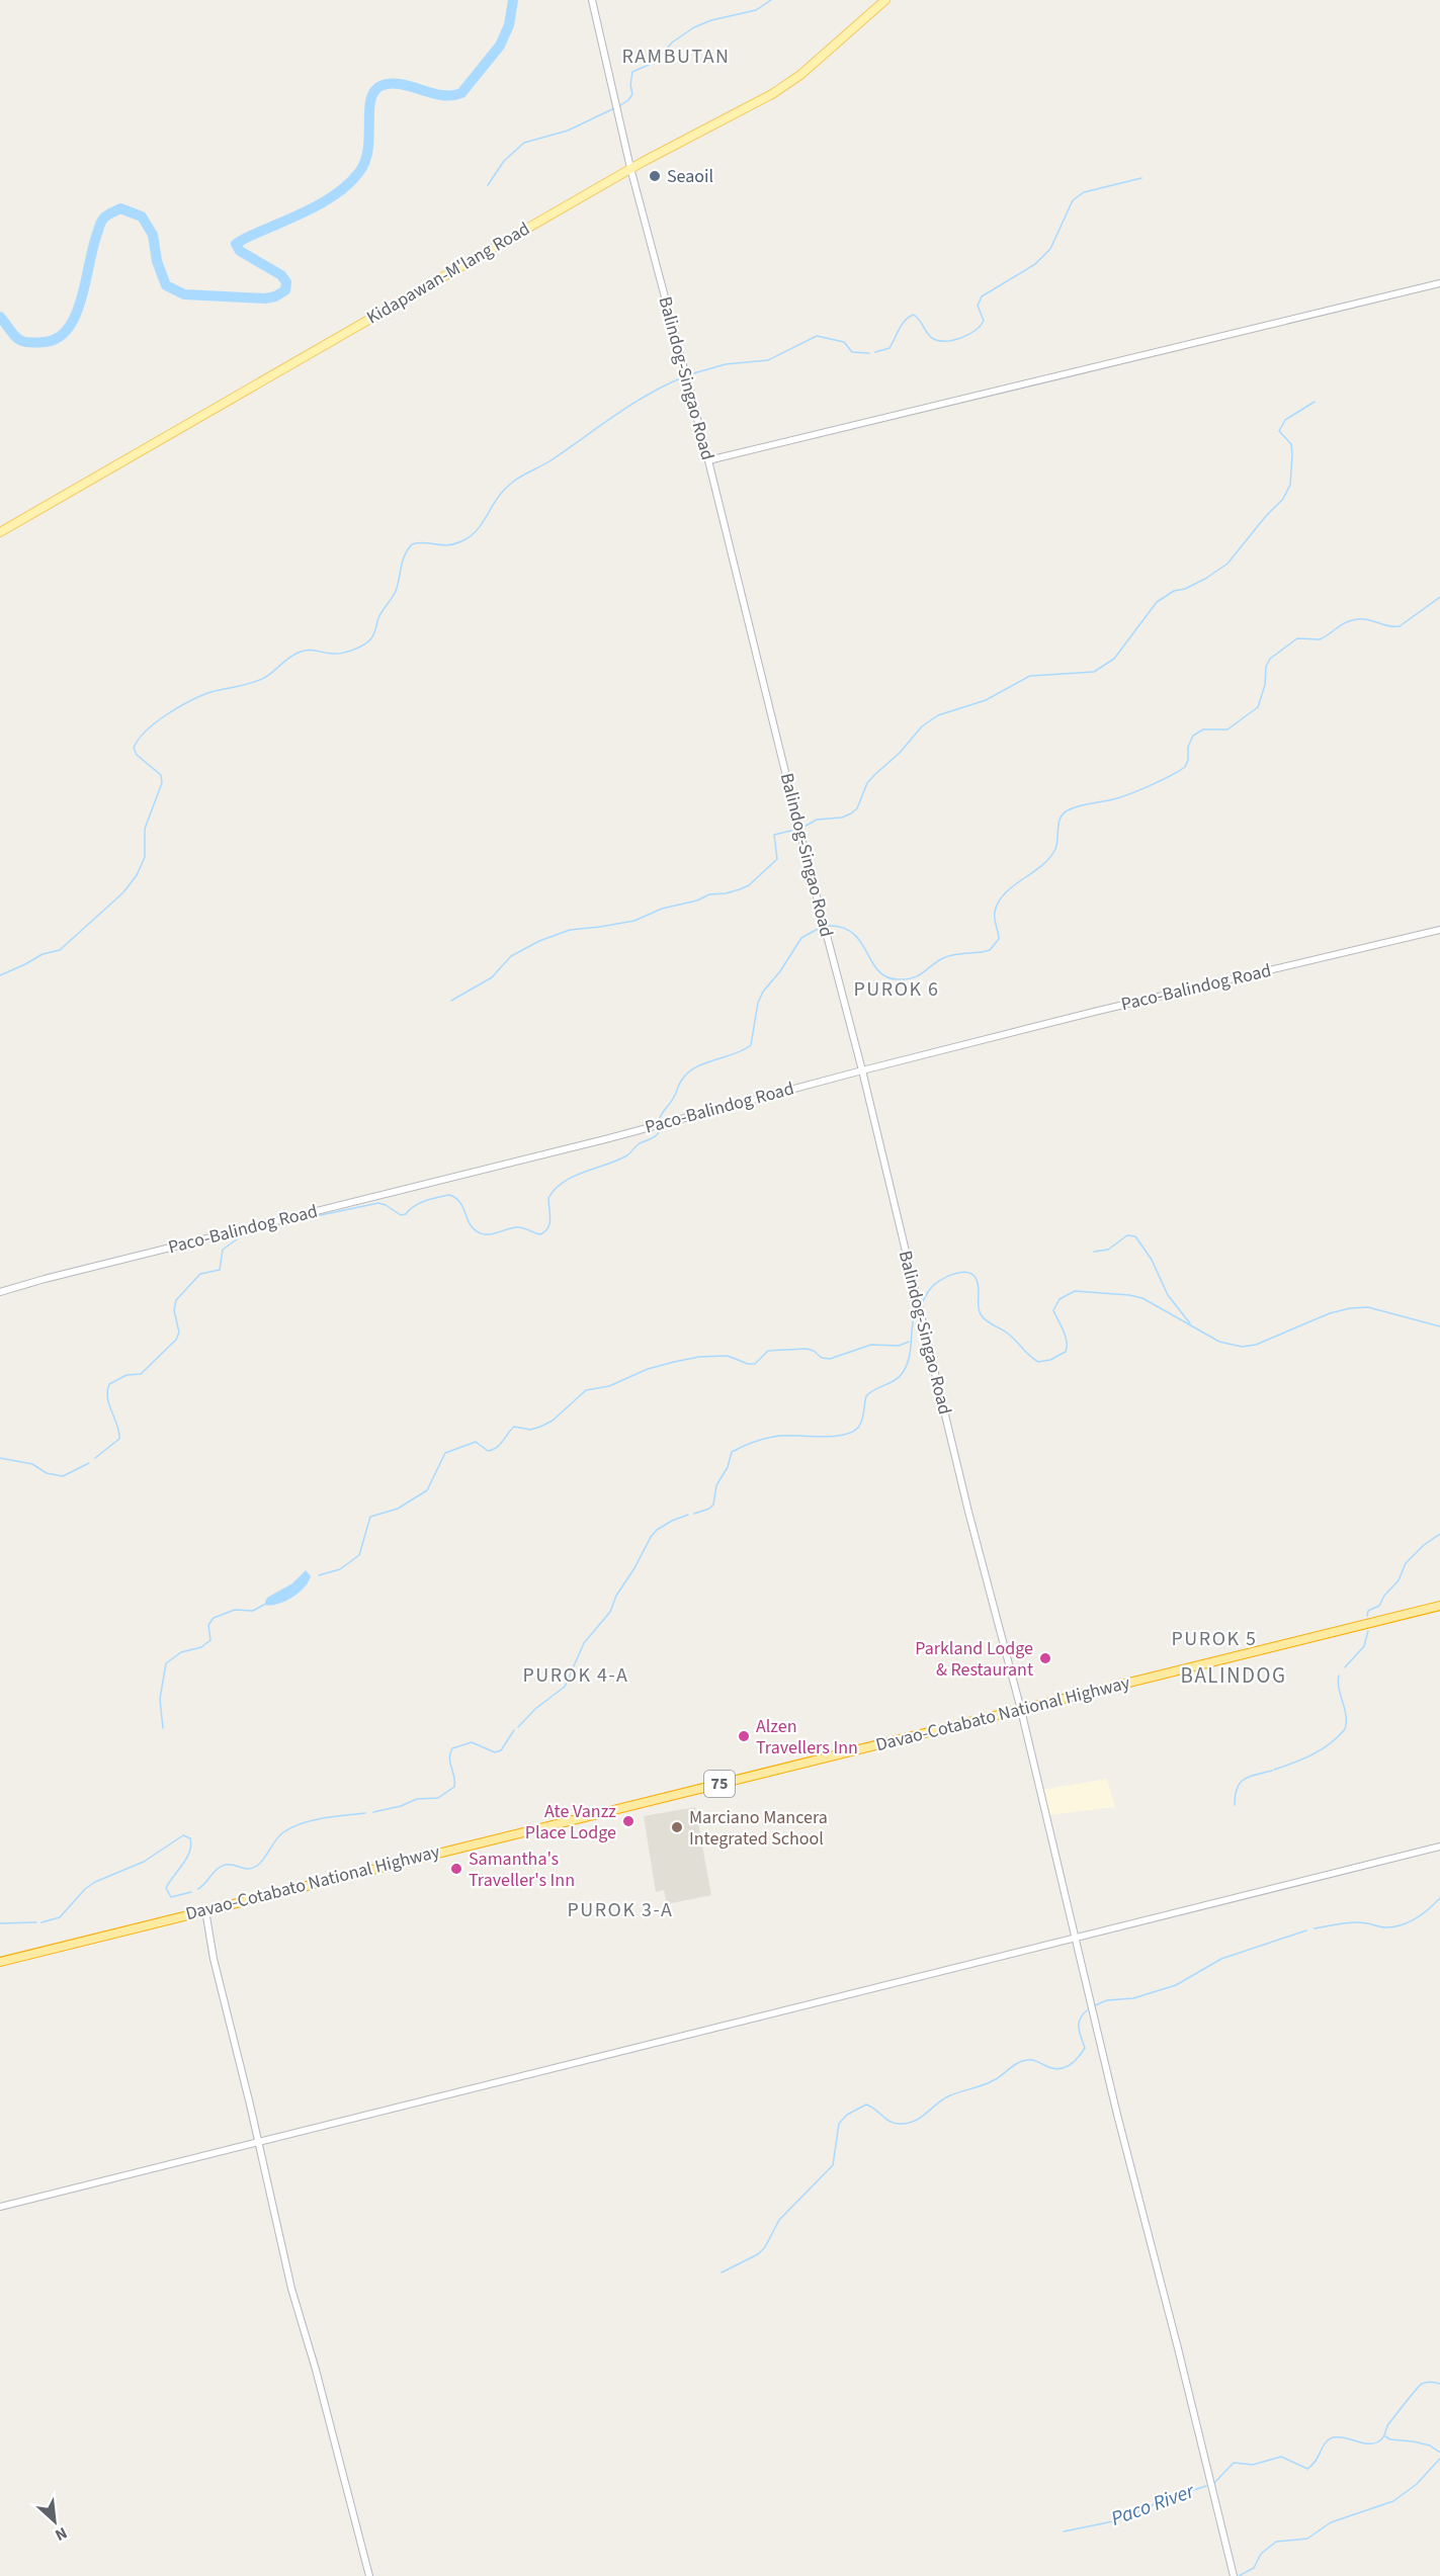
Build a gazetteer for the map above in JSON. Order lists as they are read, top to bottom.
{
  "streets": {
    "highway": ["Davao-Cotabato National Highway", "75"],
    "main road": ["Kidapawan-M'lang Road"],
    "street": ["Balindog-Singao Road", "Paco-Balindog Road"]
  },
  "crossings": [
    ["Kidapawan-M'lang Road", "Balindog-Singao Road"],
    ["Balindog-Singao Road", "Paco-Balindog Road"],
    ["Balindog-Singao Road", "Davao-Cotabato National Highway"]
  ],
  "districts": [
    "RAMBUTAN",
    "PUROK 6",
    "PUROK 5",
    "PUROK 4-A",
    "BALINDOG",
    "PUROK 3-A"
  ],
  "water": ["Paco River"],
  "places": [
    "Seaoil",
    "Parkland Lodge & Restaurant",
    "Alzen Travellers Inn",
    "Ate Vanzz Place Lodge",
    "Marciano Mancera Integrated School",
    "Samantha's Traveller's Inn"
  ],
  "north": "bottom right"
}
